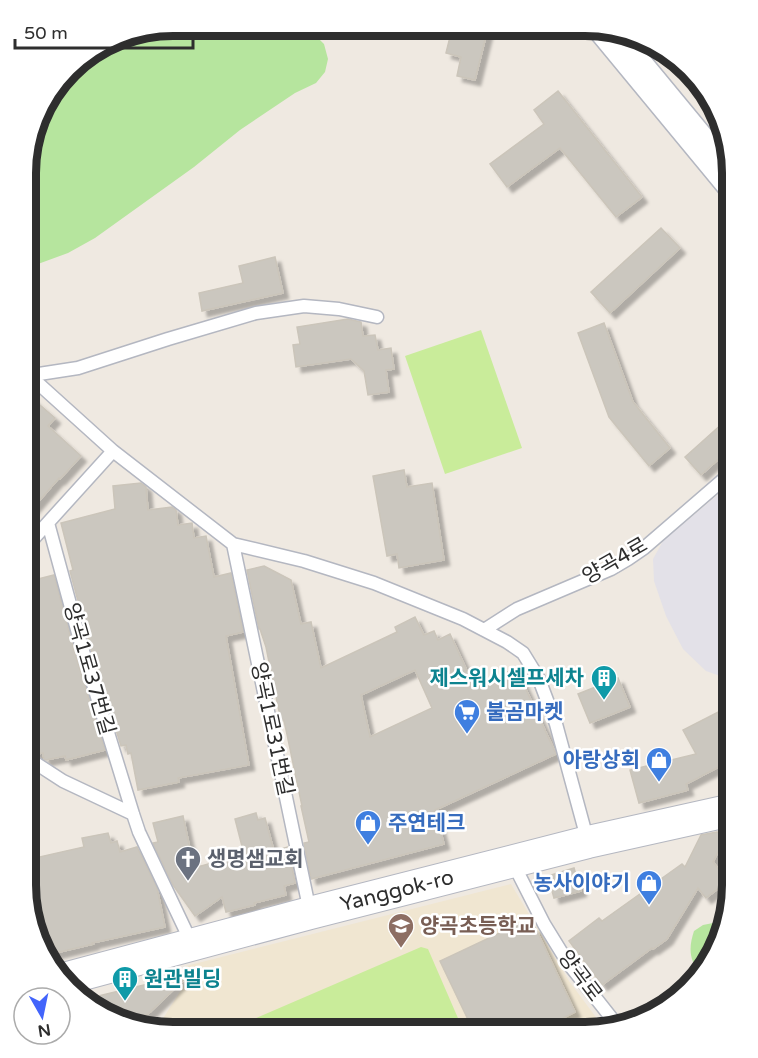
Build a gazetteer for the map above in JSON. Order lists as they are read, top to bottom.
{
  "streets": {
    "street": ["Yanggok-ro"],
    "lane": [
      "양곡4로",
      "양곡1로37번길",
      "양곡1로31번길",
      "양곡로"
    ]
  },
  "crossings": [
    ["양곡1로37번길", "Yanggok-ro"],
    ["양곡1로31번길", "Yanggok-ro"],
    ["Yanggok-ro", "양곡로"]
  ],
  "places": {
    "building": ["제스워시셀프세차", "원관빌딩"],
    "supermarket": ["불곰마켓"],
    "shop": ["아랑상회", "주연테크", "농사이야기"],
    "church": ["생명샘교회"],
    "school or university": ["양곡초등학교"]
  },
  "scale_bar": "50 m",
  "north": "bottom"
}
